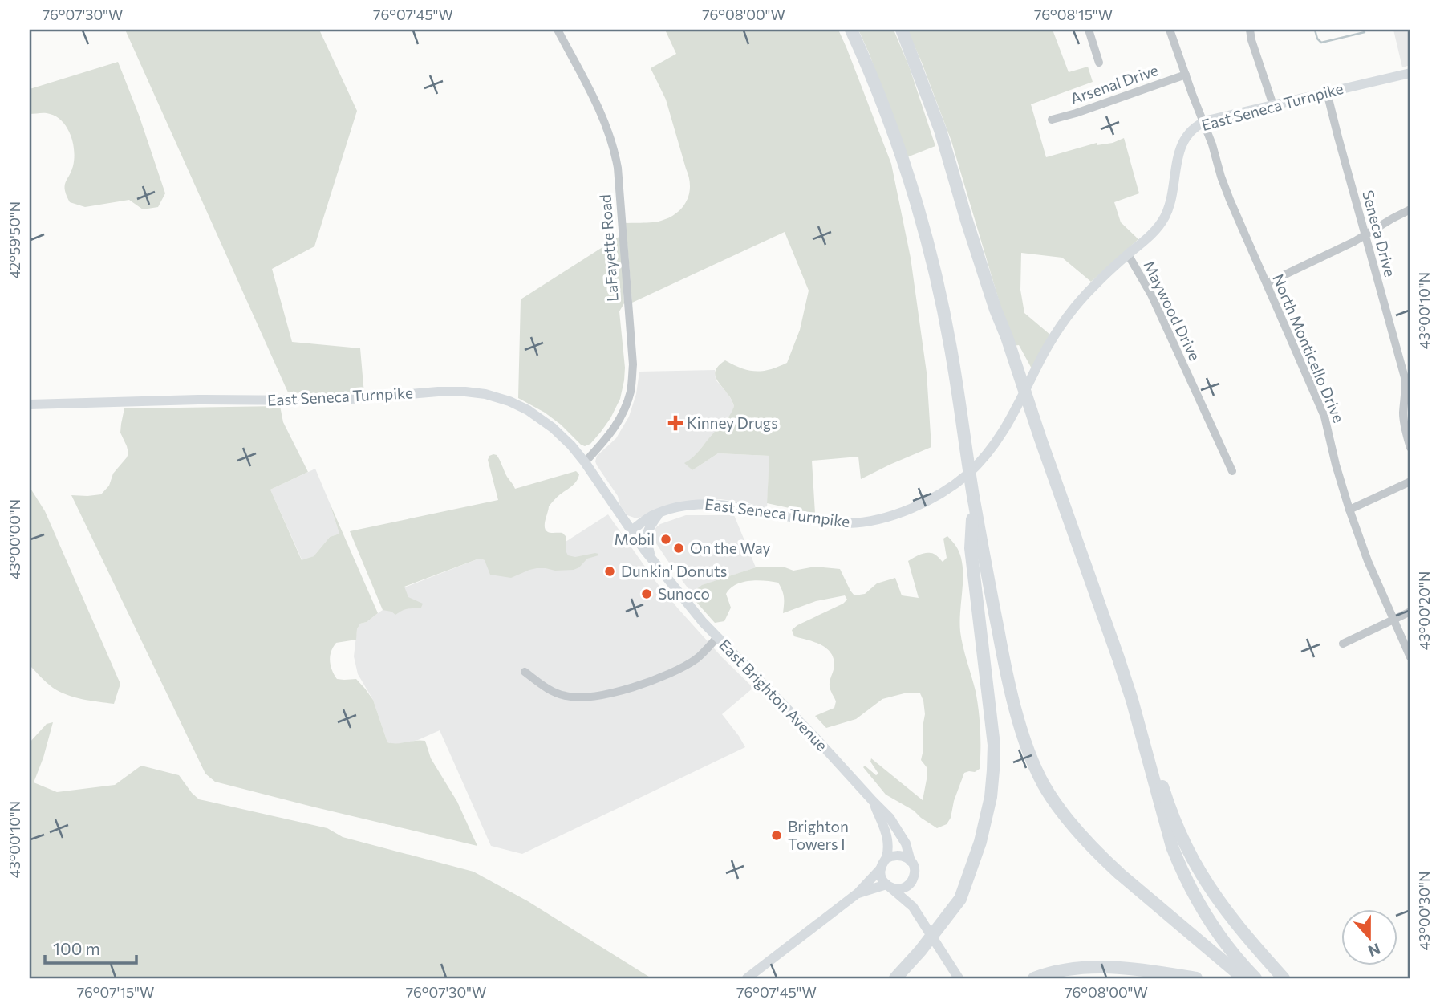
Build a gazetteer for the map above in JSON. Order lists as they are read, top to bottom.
{
  "streets": {
    "main road": ["East Seneca Turnpike", "East Brighton Avenue"],
    "street": [
      "Arsenal Drive",
      "Seneca Drive",
      "LaFayette Road",
      "Maywood Drive",
      "North Monticello Drive"
    ]
  },
  "crossings": [
    ["Arsenal Drive", "North Monticello Drive"],
    ["East Seneca Turnpike", "Seneca Drive"],
    ["East Seneca Turnpike", "LaFayette Road"],
    ["East Seneca Turnpike", "Maywood Drive"],
    ["East Seneca Turnpike", "North Monticello Drive"],
    ["East Seneca Turnpike", "East Brighton Avenue"]
  ],
  "places": {
    "health": ["Kinney Drugs"],
    "other": [
      "Mobil",
      "On the Way",
      "Dunkin' Donuts",
      "Sunoco",
      "Brighton Towers I"
    ]
  },
  "scale_bar": "100 m",
  "north": "bottom",
  "coordinates": [
    "76°07'30\"W",
    "76°07'45\"W",
    "76°08'00\"W",
    "76°08'15\"W",
    "42°59'50\"N",
    "43°00'10\"N",
    "43°00'00\"N",
    "43°00'20\"N",
    "43°00'30\"N",
    "76°07'15\"W"
  ]
}
